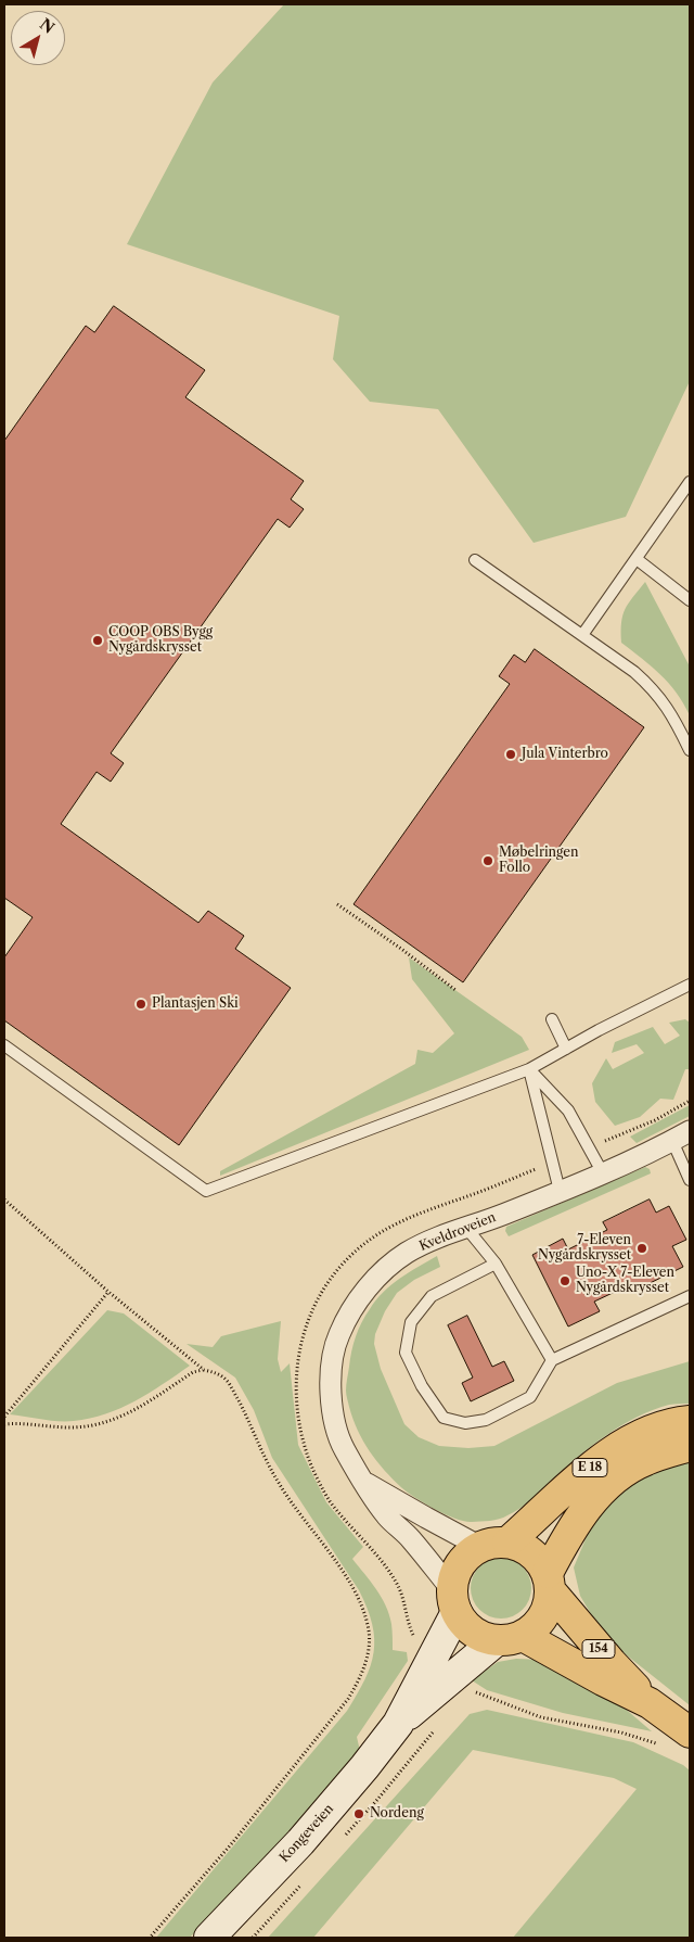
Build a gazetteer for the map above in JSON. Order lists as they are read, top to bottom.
{
  "streets": {
    "main road": ["E 18", "154", "Kongeveien"],
    "street": ["Kveldroveien"]
  },
  "crossings": [
    ["Kveldroveien", "E 18"],
    ["Kveldroveien", "154"],
    ["Kveldroveien", "Kongeveien"],
    ["E 18", "154"],
    ["E 18", "Kongeveien"],
    ["154", "Kongeveien"]
  ],
  "places": [
    "COOP OBS Bygg Nygårdskrysset",
    "Jula Vinterbro",
    "Møbelringen Follo",
    "Plantasjen Ski",
    "7-Eleven Nygårdskrysset",
    "Uno-X 7-Eleven Nygårdskrysset",
    "Nordeng"
  ],
  "north": "top right"
}
